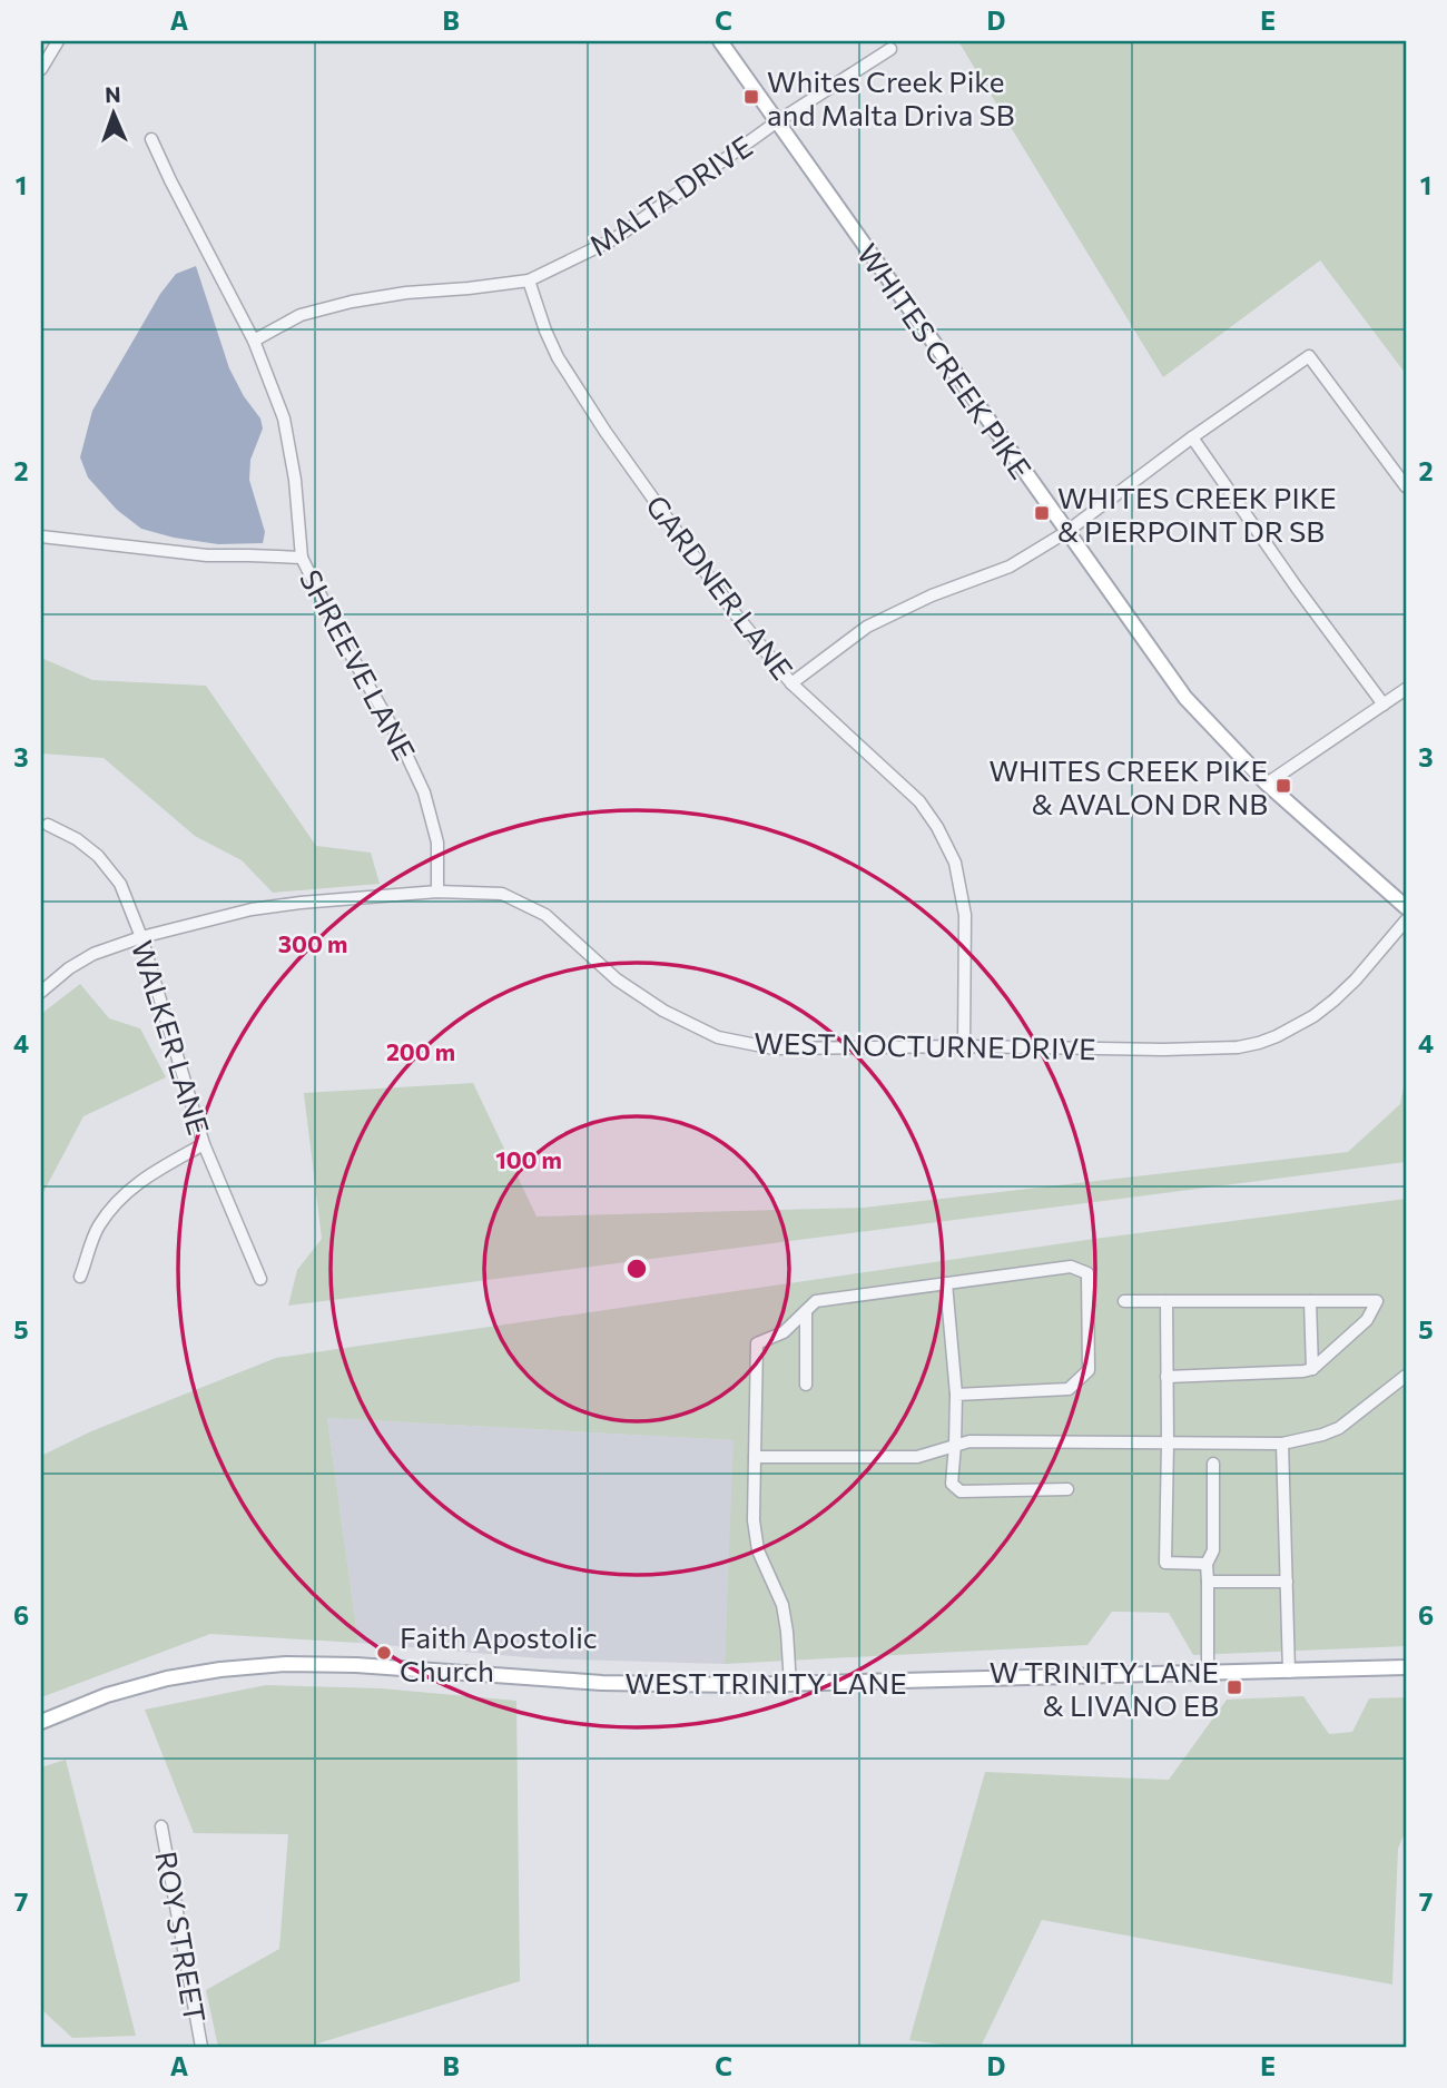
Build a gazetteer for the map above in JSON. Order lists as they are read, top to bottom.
{
  "streets": {
    "main road": ["WHITES CREEK PIKE", "WEST TRINITY LANE"],
    "street": [
      "MALTA DRIVE",
      "GARDNER LANE",
      "SHREEVE LANE",
      "WALKER LANE",
      "WEST NOCTURNE DRIVE",
      "ROY STREET"
    ]
  },
  "crossings": [
    ["MALTA DRIVE", "WHITES CREEK PIKE"],
    ["MALTA DRIVE", "GARDNER LANE"],
    ["MALTA DRIVE", "SHREEVE LANE"],
    ["GARDNER LANE", "WEST NOCTURNE DRIVE"],
    ["SHREEVE LANE", "WEST NOCTURNE DRIVE"],
    ["WALKER LANE", "WEST NOCTURNE DRIVE"]
  ],
  "places": {
    "transit": [
      "Whites Creek Pike and Malta Driva SB",
      "WHITES CREEK PIKE & PIERPOINT DR SB",
      "WHITES CREEK PIKE & AVALON DR NB",
      "W TRINITY LANE & LIVANO EB"
    ],
    "other": ["Faith Apostolic Church"]
  },
  "north": "top",
  "grid": {
    "columns": [
      "A",
      "B",
      "C",
      "D",
      "E"
    ],
    "rows": [
      "1",
      "2",
      "3",
      "4",
      "5",
      "6",
      "7"
    ]
  },
  "rings": ["300 m", "200 m", "100 m"]
}
